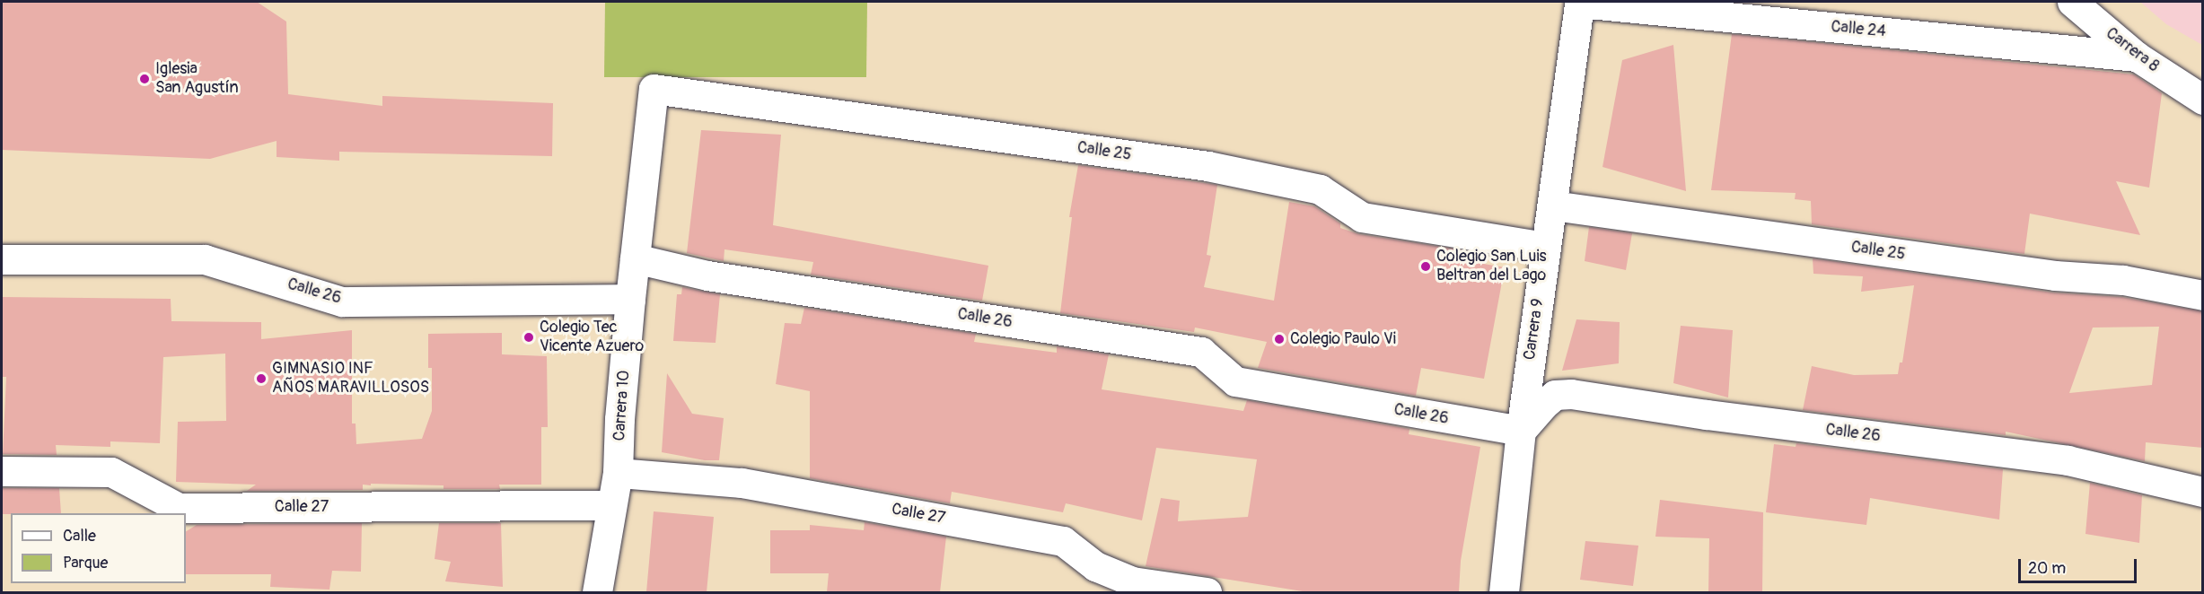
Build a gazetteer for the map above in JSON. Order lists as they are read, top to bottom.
{
  "streets": {
    "street": [
      "Calle 24",
      "Carrera 8",
      "Calle 25",
      "Calle 26",
      "Carrera 9",
      "Carrera 10",
      "Calle 27"
    ]
  },
  "crossings": [
    ["Calle 24", "Carrera 8"],
    ["Calle 24", "Carrera 9"],
    ["Calle 25", "Carrera 9"],
    ["Calle 25", "Carrera 10"],
    ["Calle 26", "Carrera 9"],
    ["Calle 26", "Carrera 10"],
    ["Carrera 10", "Calle 27"]
  ],
  "places": [
    "Iglesia San Agustín",
    "Colegio San Luis Beltran del Lago",
    "Colegio Tec Vicente Azuero",
    "Colegio Paulo Vi",
    "GIMNASIO INF AÑOS MARAVILLOSOS"
  ],
  "legend": ["Calle", "Parque"],
  "scale_bar": "20 m"
}
